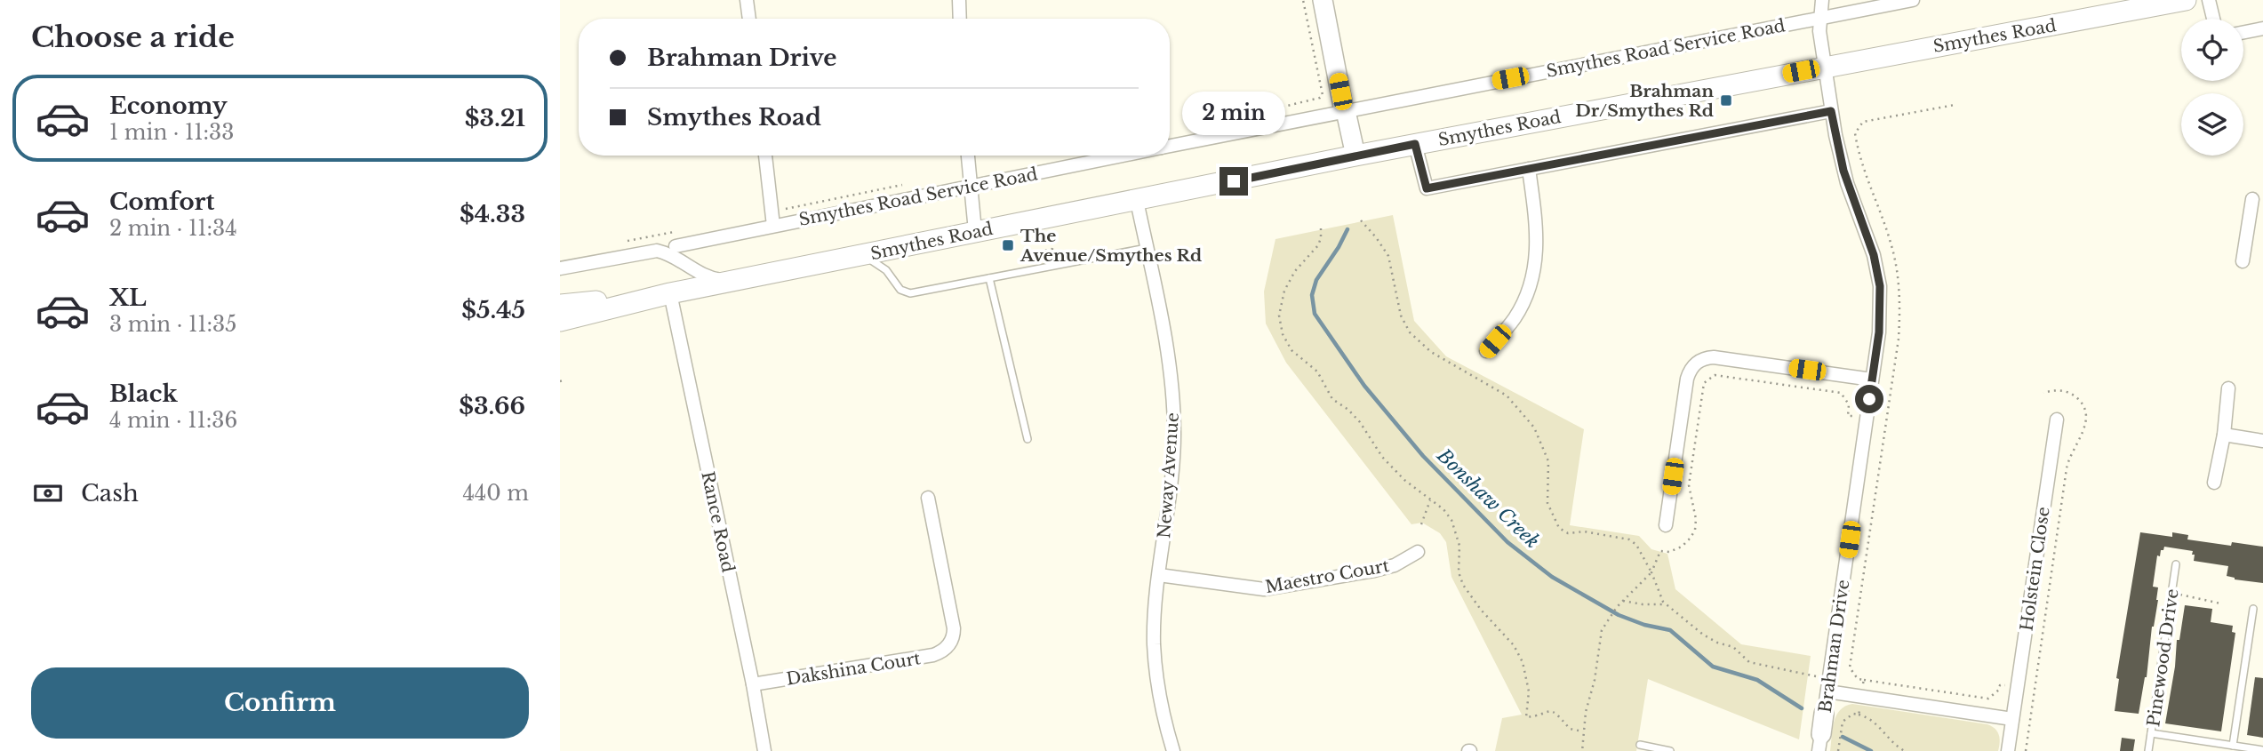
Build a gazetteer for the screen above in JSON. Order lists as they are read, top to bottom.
{
  "streets": {
    "main road": ["Smythes Road"],
    "street": [
      "Smythes Road Service Road",
      "Neway Avenue",
      "Rance Road",
      "Holstein Close",
      "Maestro Court",
      "Brahman Drive",
      "Dakshina Court"
    ],
    "lane": ["Pinewood Drive"]
  },
  "crossings": [
    ["Smythes Road", "Neway Avenue"],
    ["Smythes Road", "Rance Road"],
    ["Smythes Road", "Brahman Drive"],
    ["Smythes Road Service Road", "Brahman Drive"],
    ["Neway Avenue", "Maestro Court"],
    ["Rance Road", "Dakshina Court"]
  ],
  "water": ["Bonshaw Creek"],
  "places": {
    "transit": ["Brahman Dr/Smythes Rd", "The Avenue/Smythes Rd"]
  },
  "page": {
    "heading": "Choose a ride",
    "banner": ["Brahman Drive", "Smythes Road"],
    "list": [
      {
        "name": "Economy",
        "note": "1 min · 11:33",
        "value": "$3.21"
      },
      {
        "name": "Comfort",
        "note": "2 min · 11:34",
        "value": "$4.33"
      },
      {
        "name": "XL",
        "note": "3 min · 11:35",
        "value": "$5.45"
      },
      {
        "name": "Black",
        "note": "4 min · 11:36",
        "value": "$3.66"
      }
    ],
    "bubble": "2 min",
    "pay": ["Cash", "440 m"],
    "buttons": "Confirm"
  }
}
